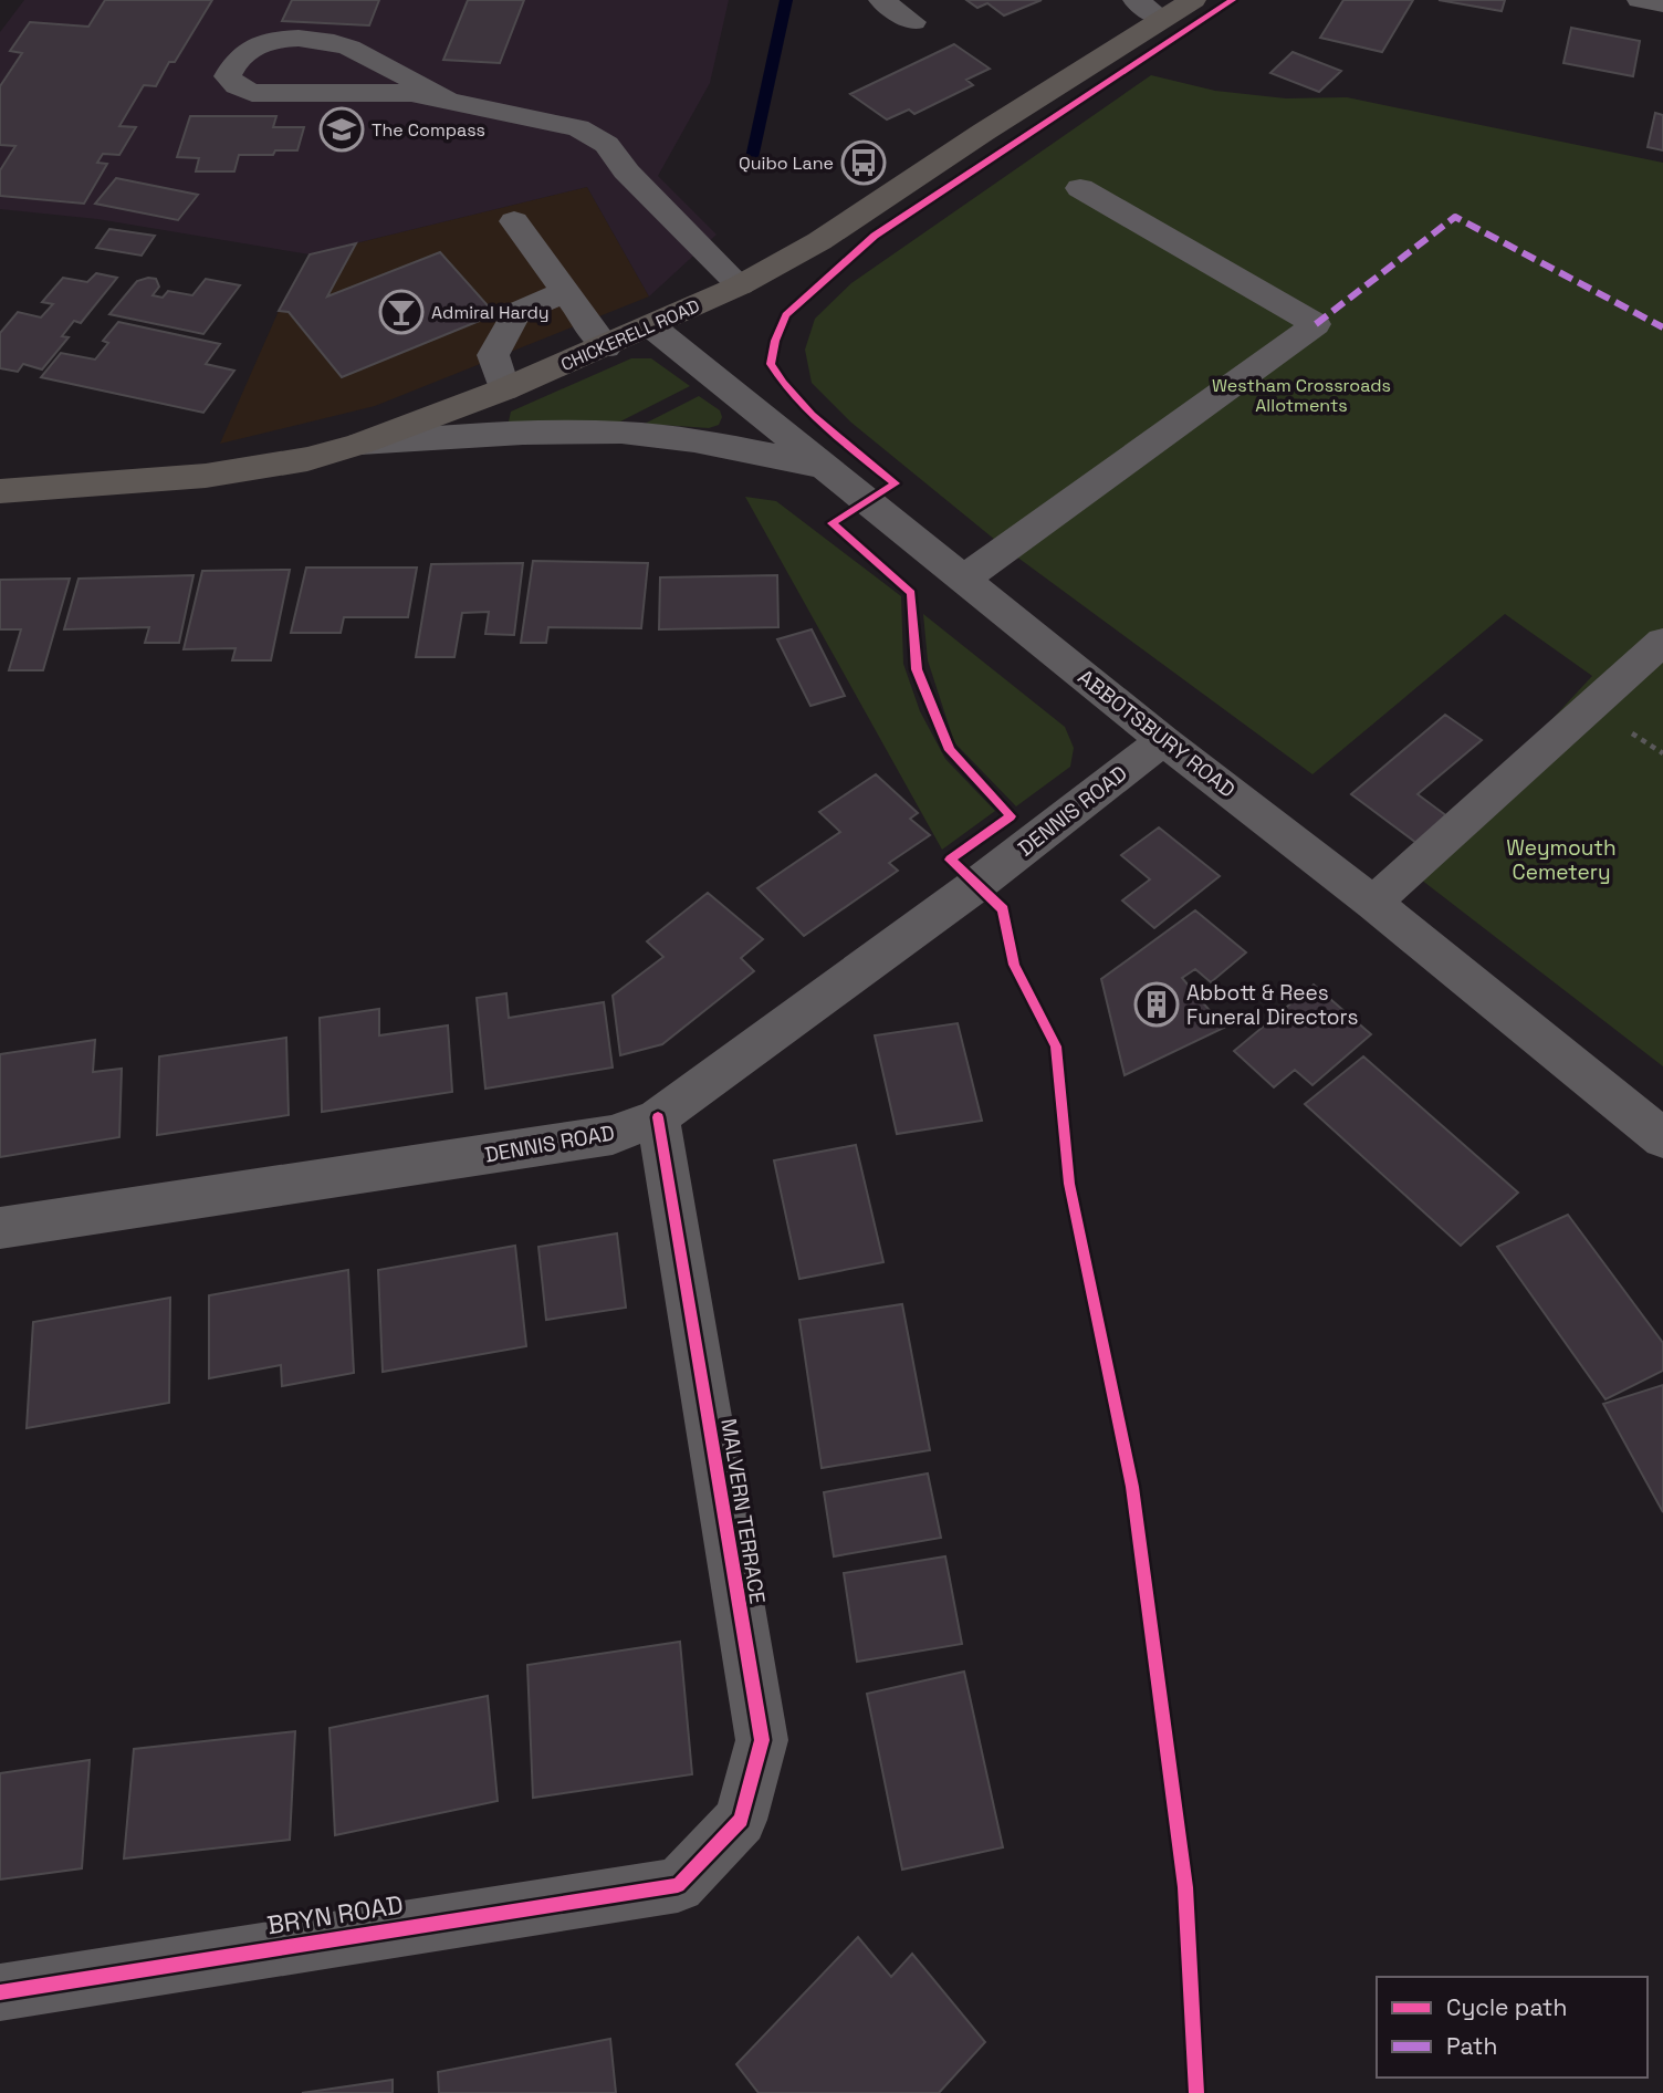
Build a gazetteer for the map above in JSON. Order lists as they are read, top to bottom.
{
  "streets": {
    "main road": ["CHICKERELL ROAD"],
    "street": [
      "ABBOTSBURY ROAD",
      "DENNIS ROAD",
      "MALVERN TERRACE",
      "BRYN ROAD"
    ]
  },
  "crossings": [
    ["CHICKERELL ROAD", "ABBOTSBURY ROAD"],
    ["ABBOTSBURY ROAD", "DENNIS ROAD"],
    ["DENNIS ROAD", "MALVERN TERRACE"],
    ["MALVERN TERRACE", "BRYN ROAD"]
  ],
  "parks": ["Westham Crossroads Allotments", "Weymouth Cemetery"],
  "places": {
    "school or university": ["The Compass"],
    "bus stop": ["Quibo Lane"],
    "bar": ["Admiral Hardy"],
    "building": ["Abbott & Rees Funeral Directors"]
  },
  "legend": ["Cycle path", "Path"]
}
